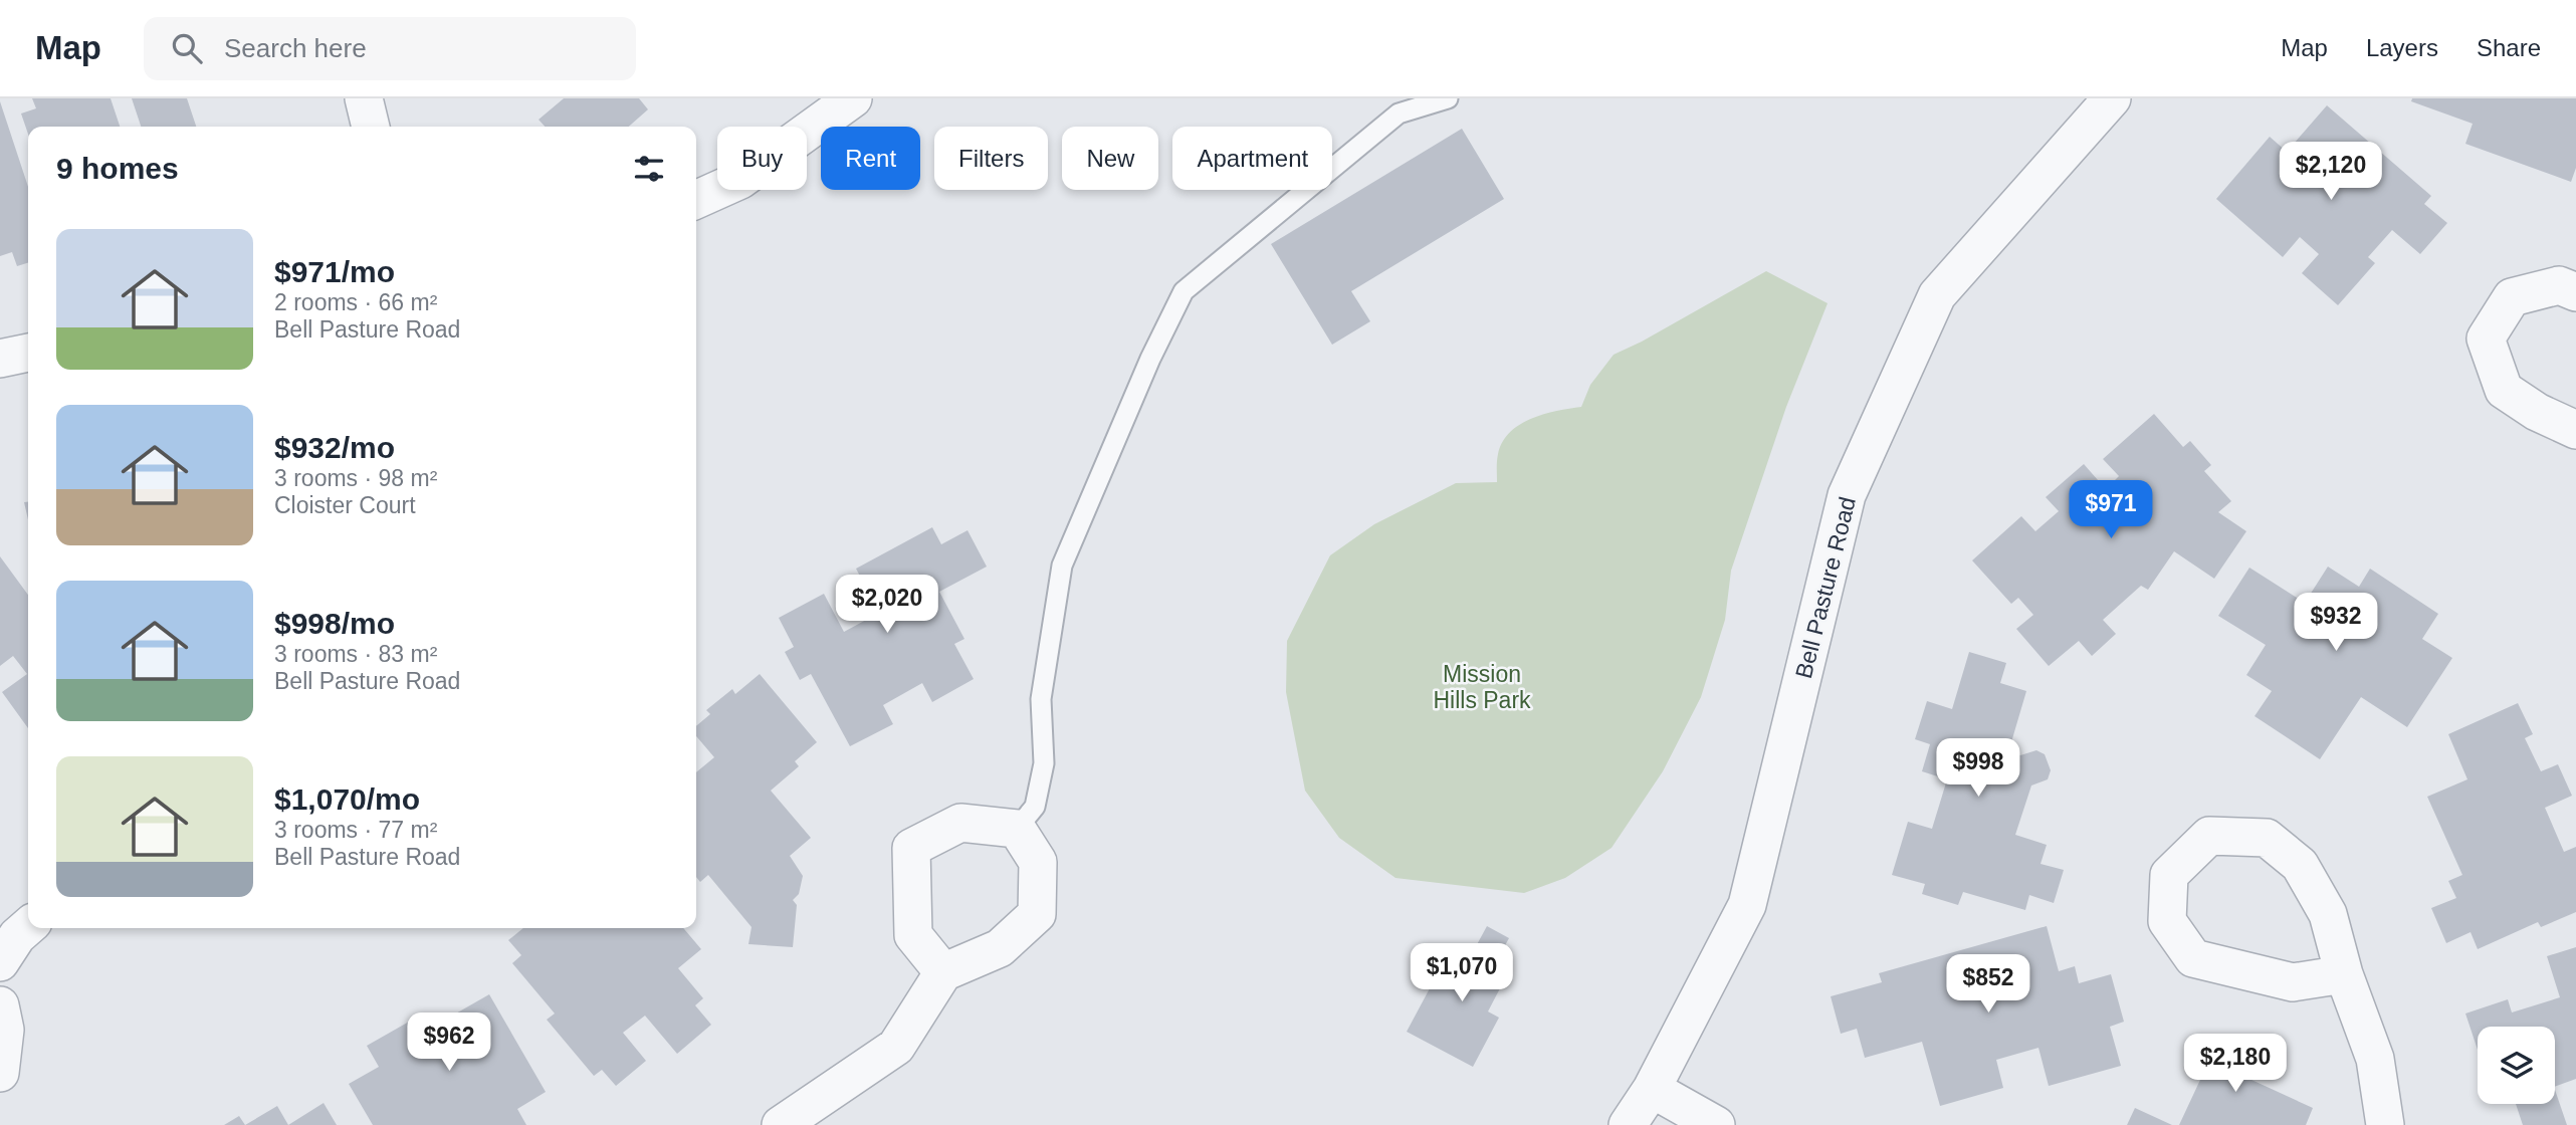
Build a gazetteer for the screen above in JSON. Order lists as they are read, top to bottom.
{
  "streets": {
    "street": ["Bell Pasture Road"]
  },
  "parks": ["Mission Hills Park"],
  "page": {
    "header": "Map",
    "search": "Search here",
    "nav": ["Map", "Layers", "Share"],
    "chip": [
      "Buy",
      "Rent",
      "Filters",
      "New",
      "Apartment"
    ],
    "heading": "9 homes",
    "price": [
      "$2,120",
      "$971",
      "$2,020",
      "$932",
      "$998",
      "$1,070",
      "$852",
      "$962",
      "$2,180"
    ],
    "list": [
      {
        "name": "$971/mo",
        "note": "2 rooms · 66 m² · Bell Pasture Road"
      },
      {
        "name": "$932/mo",
        "note": "3 rooms · 98 m² · Cloister Court"
      },
      {
        "name": "$998/mo",
        "note": "3 rooms · 83 m² · Bell Pasture Road"
      },
      {
        "name": "$1,070/mo",
        "note": "3 rooms · 77 m² · Bell Pasture Road"
      }
    ]
  }
}
